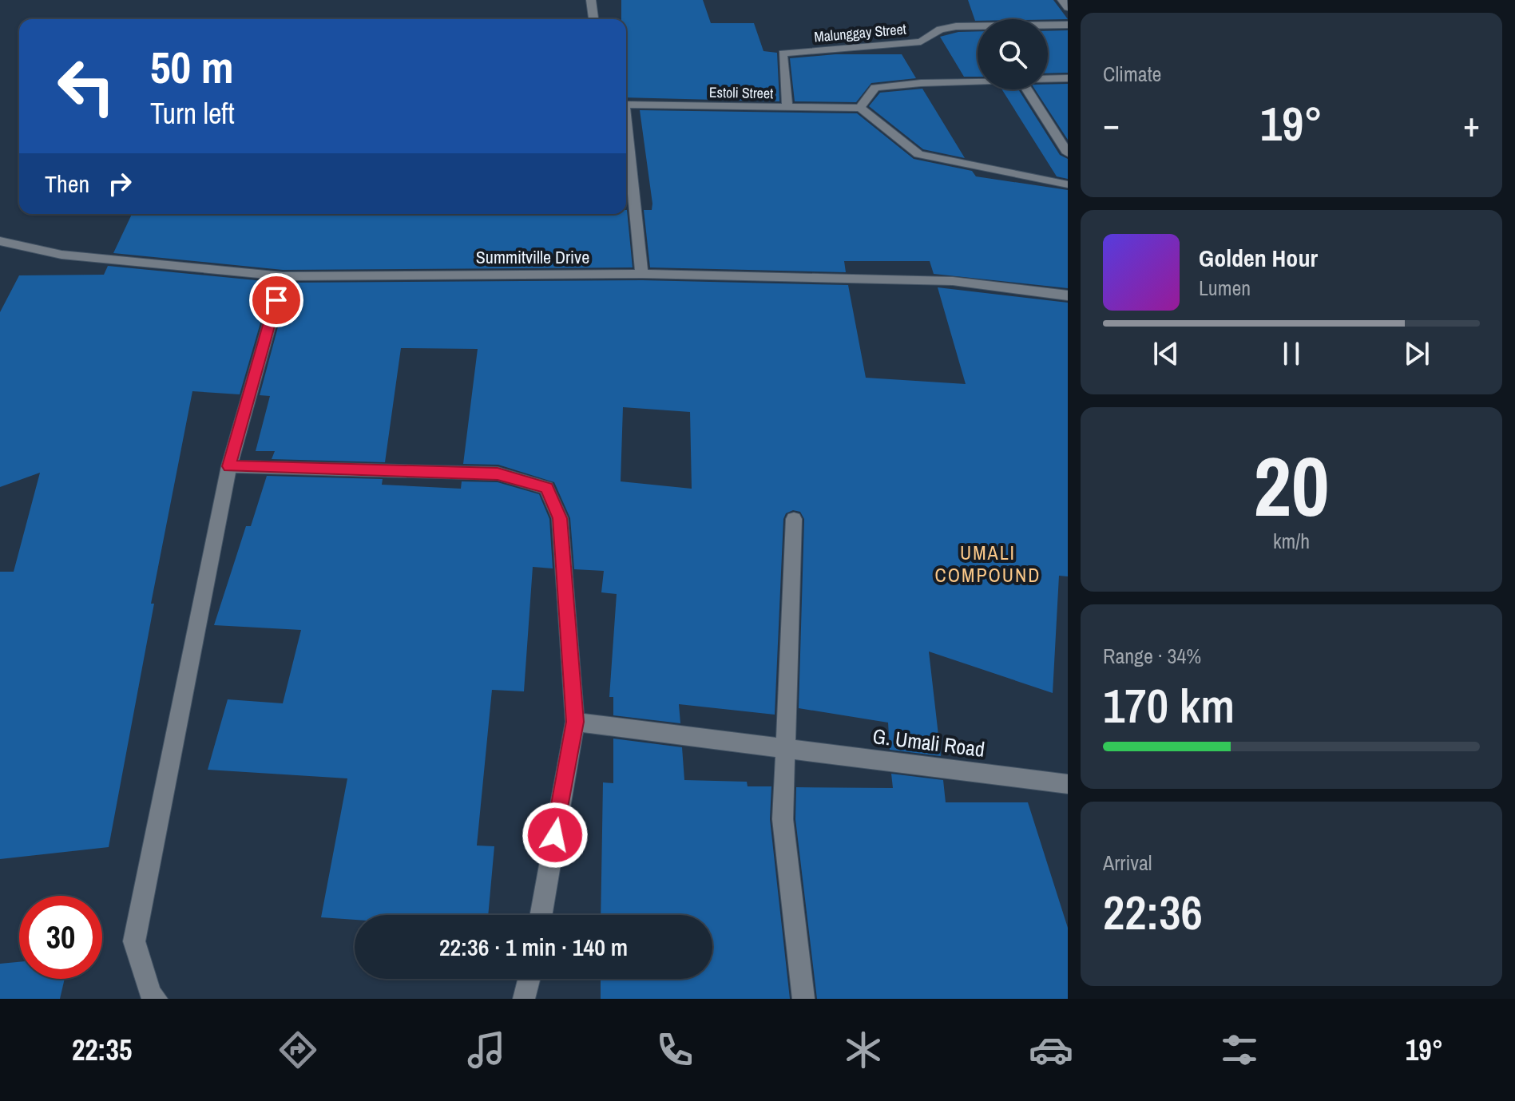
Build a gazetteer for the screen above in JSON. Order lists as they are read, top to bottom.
{
  "streets": {
    "street": [
      "Malunggay Street",
      "Estoli Street",
      "Summitville Drive",
      "G. Umali Road"
    ]
  },
  "crossings": [
    ["Malunggay Street", "Estoli Street"]
  ],
  "districts": ["UMALI COMPOUND"],
  "page": {
    "tile": [
      "Climate",
      ["20", "km/h"],
      ["Range · 34%", "170 km"],
      ["Arrival", "22:36"]
    ],
    "turn": ["50 m", "Turn left"],
    "heat": ["−", "19°", "+"],
    "then": "Then",
    "song": ["Golden Hour", "Lumen"],
    "limit": "30",
    "trip": "22:36 · 1 min · 140 m",
    "tabs": ["22:35", "19°"]
  }
}
